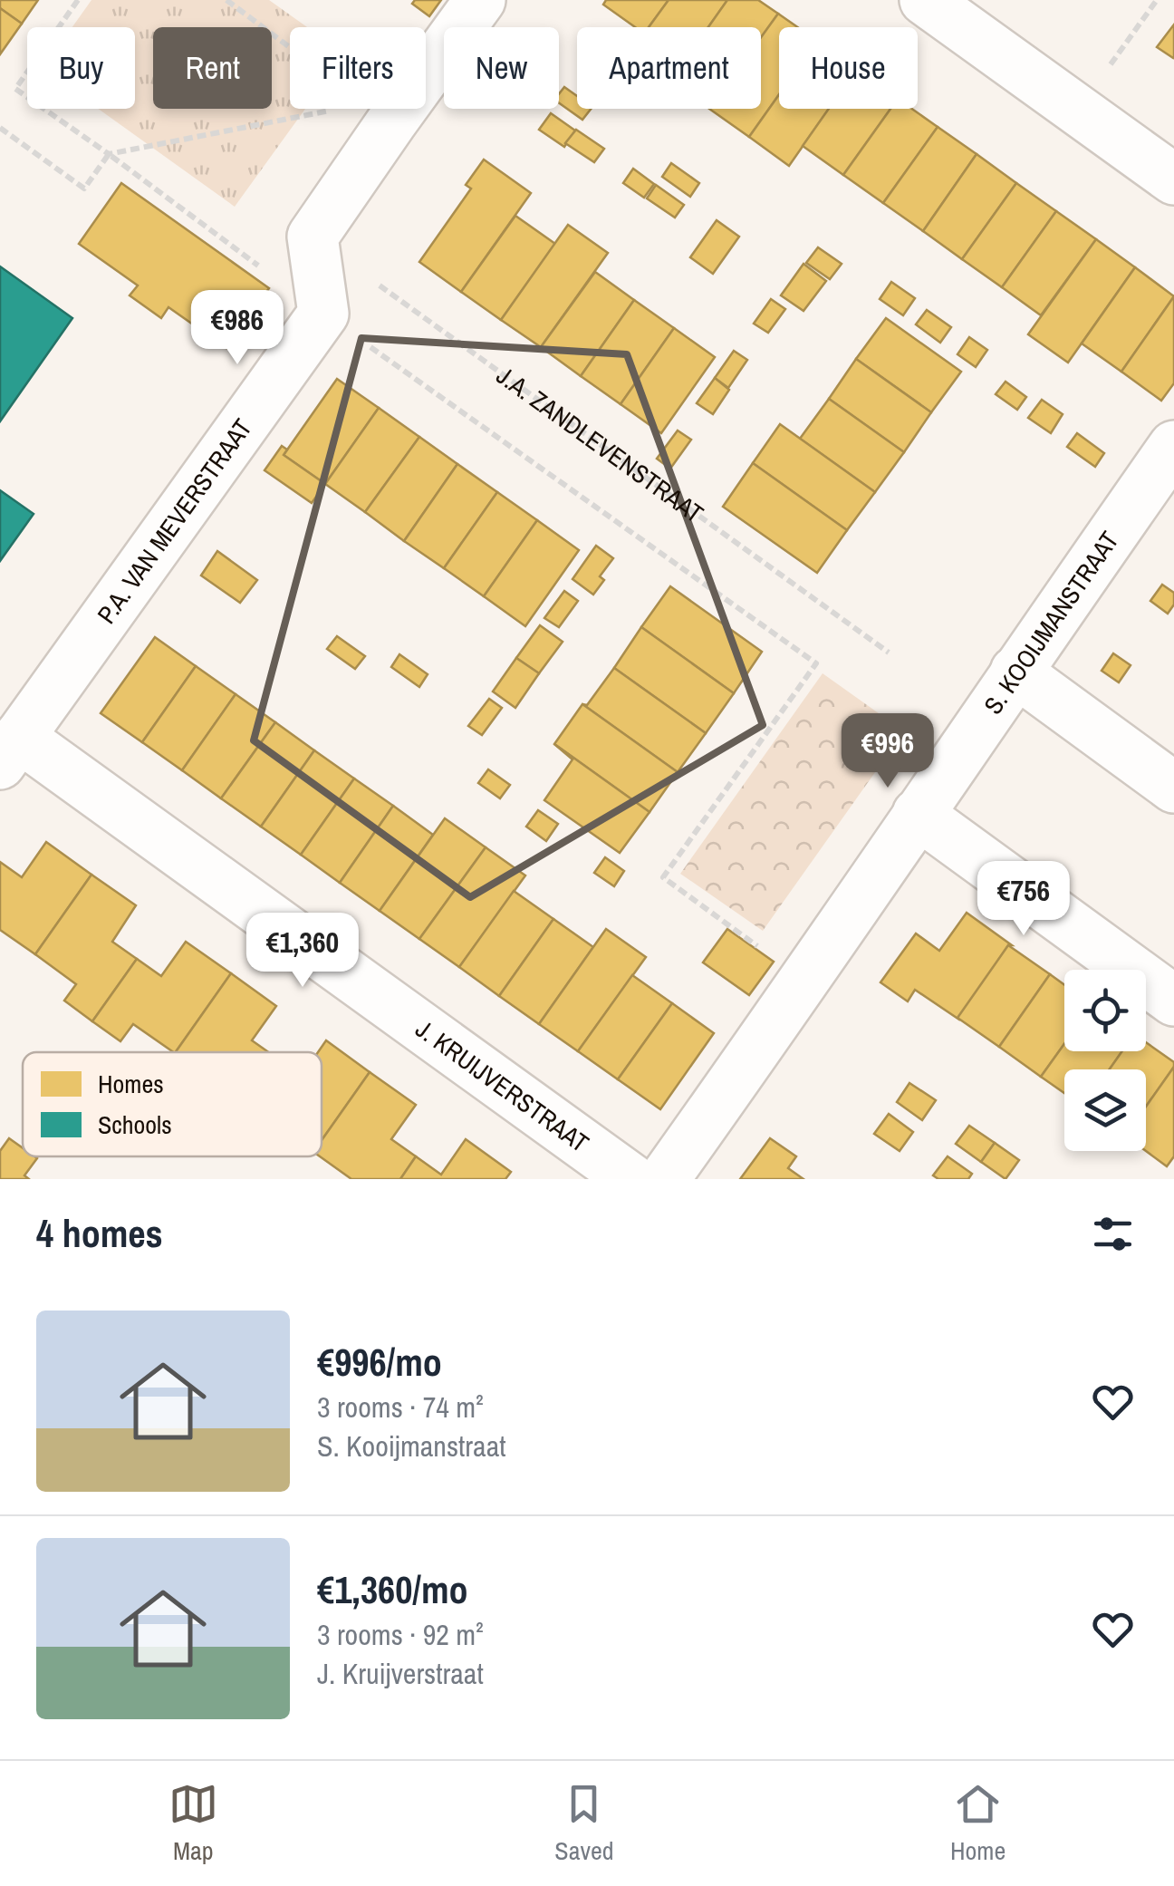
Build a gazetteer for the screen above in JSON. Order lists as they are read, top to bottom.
{
  "streets": {
    "street": ["P.A. VAN MEVERSTRAAT", "S. KOOIJMANSTRAAT", "J. KRUIJVERSTRAAT"],
    "path": ["J.A. ZANDLEVENSTRAAT"]
  },
  "crossings": [
    ["J.A. ZANDLEVENSTRAAT", "P.A. VAN MEVERSTRAAT"],
    ["J.A. ZANDLEVENSTRAAT", "S. KOOIJMANSTRAAT"],
    ["P.A. VAN MEVERSTRAAT", "J. KRUIJVERSTRAAT"]
  ],
  "legend": ["Homes", "Schools"],
  "page": {
    "chip": [
      "Buy",
      "Rent",
      "Filters",
      "New",
      "Apartment",
      "House"
    ],
    "price": [
      "€986",
      "€996",
      "€756",
      "€1,360"
    ],
    "heading": "4 homes",
    "list": [
      {
        "name": "€996/mo",
        "note": "3 rooms · 74 m² · S. Kooijmanstraat"
      },
      {
        "name": "€1,360/mo",
        "note": "3 rooms · 92 m² · J. Kruijverstraat"
      }
    ],
    "tabs": ["Map", "Saved", "Home"]
  }
}
